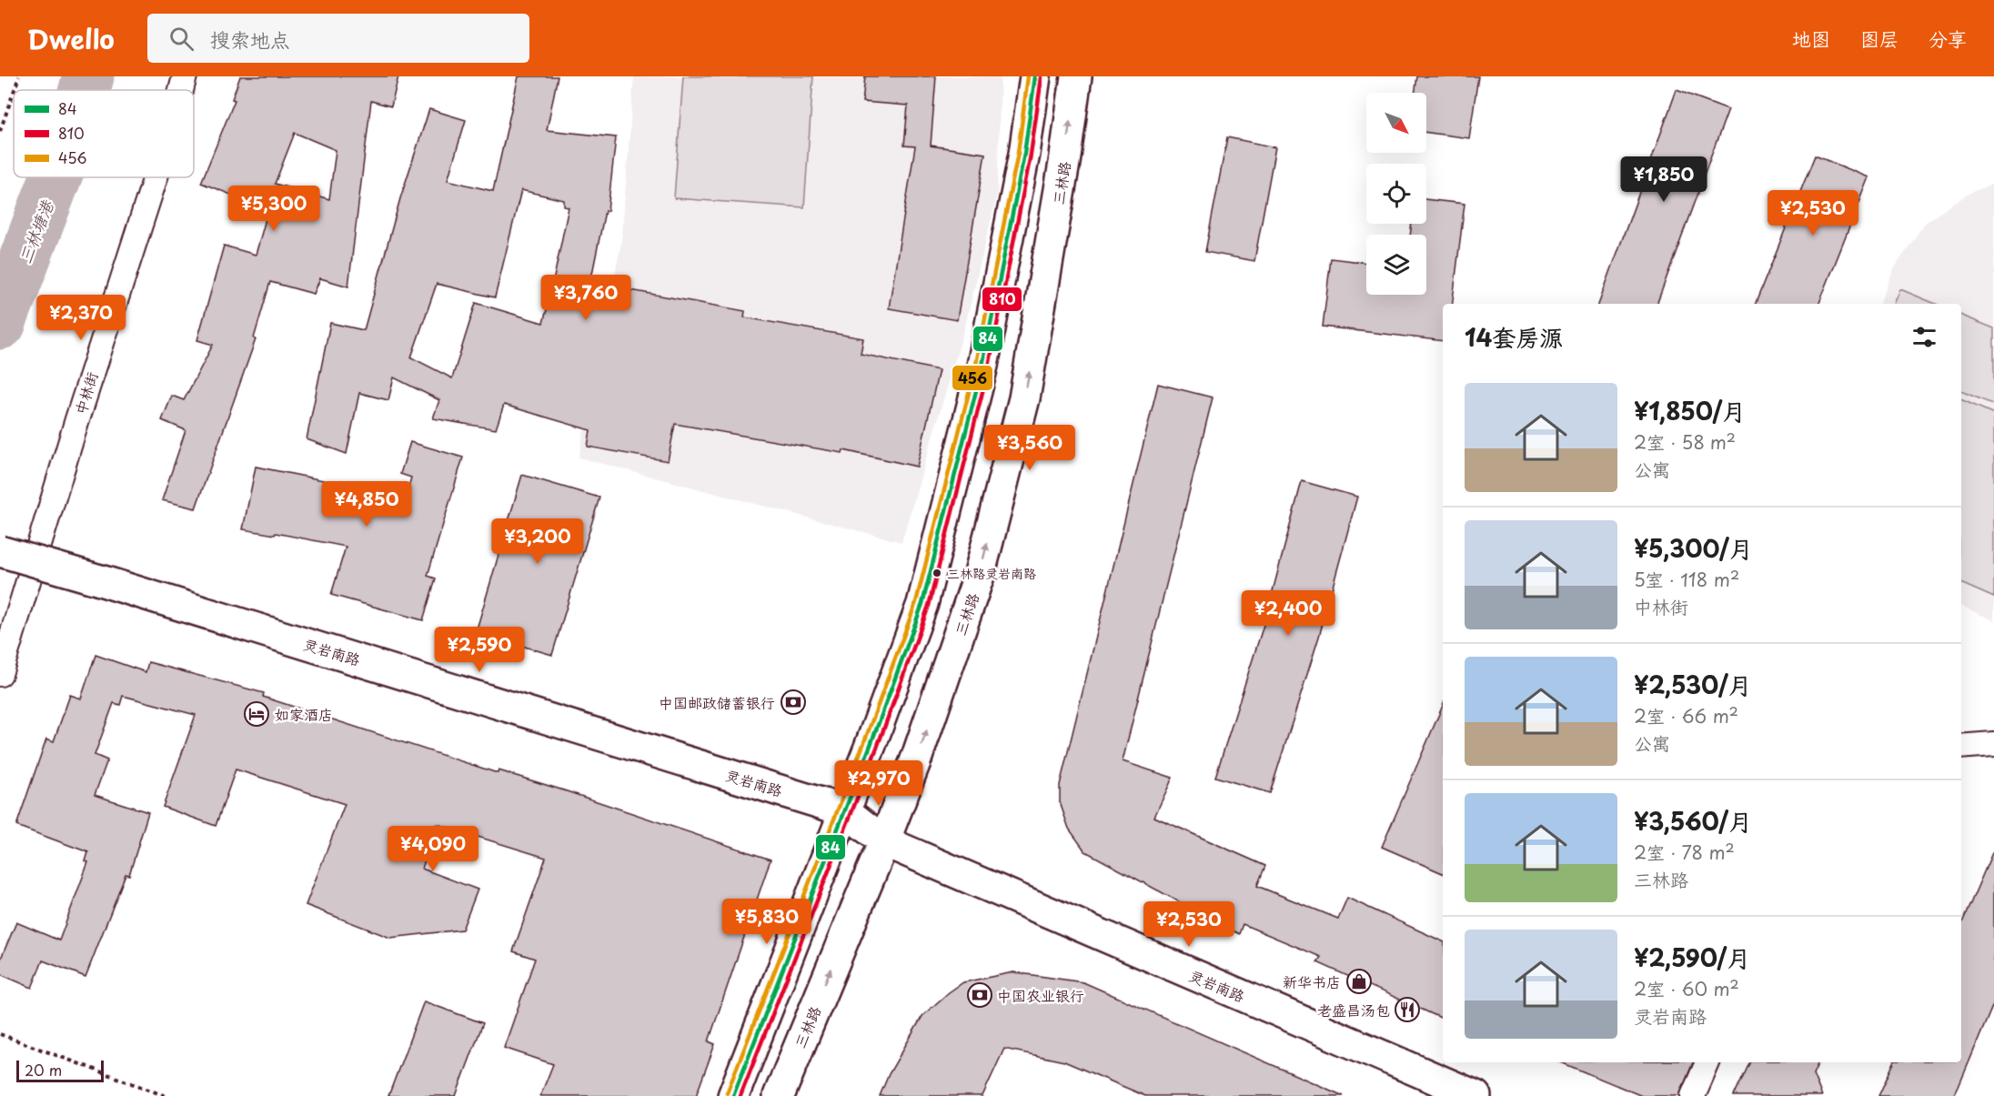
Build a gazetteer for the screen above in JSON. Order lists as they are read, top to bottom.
{
  "streets": {
    "main road": ["三林路", "灵岩南路"],
    "street": ["中林街"]
  },
  "crossings": [
    ["三林路", "灵岩南路"]
  ],
  "water": ["三林塘港"],
  "places": {
    "other": ["三林路灵岩南路"],
    "bank": ["中国邮政储蓄银行", "中国农业银行"],
    "hotel": ["如家酒店"],
    "shop": ["新华书店"],
    "restaurant": ["老盛昌汤包"]
  },
  "lines": ["transit line 84", "transit line 456", "transit line 810"],
  "legend": ["84", "810", "456"],
  "scale_bar": "20 m",
  "north": "bottom right",
  "page": {
    "header": "Dwello",
    "search": "搜索地点",
    "nav": ["地图", "图层", "分享"],
    "price": [
      "¥1,850",
      "¥5,300",
      "¥2,530",
      "¥3,760",
      "¥2,370",
      "¥3,560",
      "¥4,850",
      "¥3,200",
      "¥2,400",
      "¥2,590",
      "¥2,970",
      "¥4,090",
      "¥5,830",
      "¥2,530"
    ],
    "heading": "14套房源",
    "list": [
      {
        "name": "¥1,850/月",
        "note": "2室 · 58 m² · 公寓"
      },
      {
        "name": "¥5,300/月",
        "note": "5室 · 118 m² · 中林街"
      },
      {
        "name": "¥2,530/月",
        "note": "2室 · 66 m² · 公寓"
      },
      {
        "name": "¥3,560/月",
        "note": "2室 · 78 m² · 三林路"
      },
      {
        "name": "¥2,590/月",
        "note": "2室 · 60 m² · 灵岩南路"
      }
    ],
    "scale": "20 m"
  }
}
